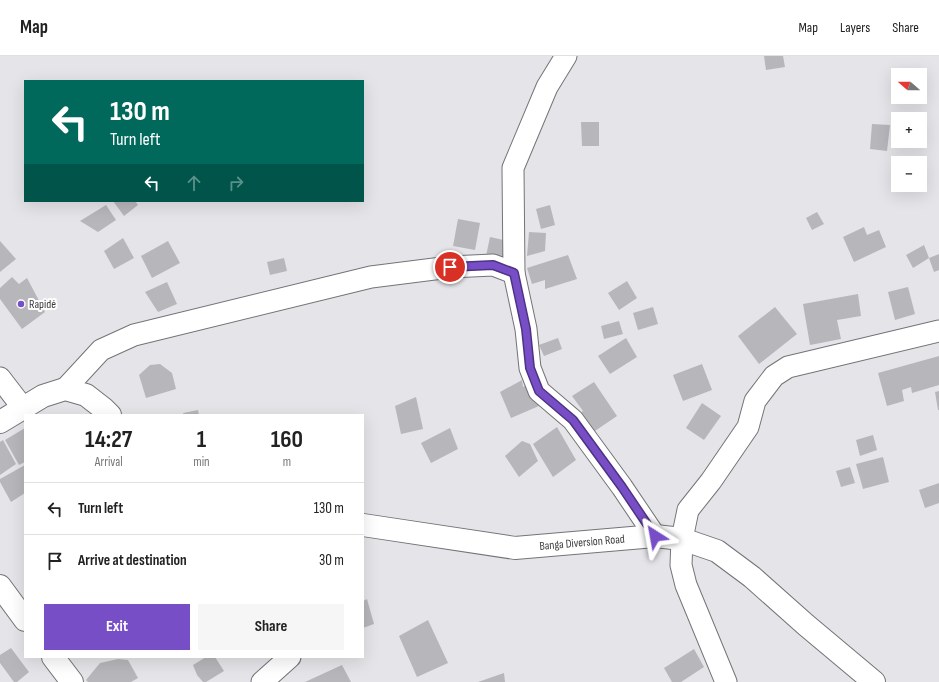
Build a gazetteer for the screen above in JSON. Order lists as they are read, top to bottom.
{
  "streets": {
    "main road": ["Banga Diversion Road"]
  },
  "places": ["Rapidé"],
  "north": "left",
  "page": {
    "header": "Map",
    "nav": ["Map", "Layers", "Share"],
    "map_buttons": ["+", "−"],
    "turn": ["130 m", "Turn left"],
    "eta": [
      "14:27",
      "Arrival",
      "1",
      "min",
      "160",
      "m"
    ],
    "list": [
      {
        "name": "Turn left",
        "value": "130 m"
      },
      {
        "name": "Arrive at destination",
        "value": "30 m"
      }
    ],
    "buttons": ["Exit", "Share"]
  }
}
